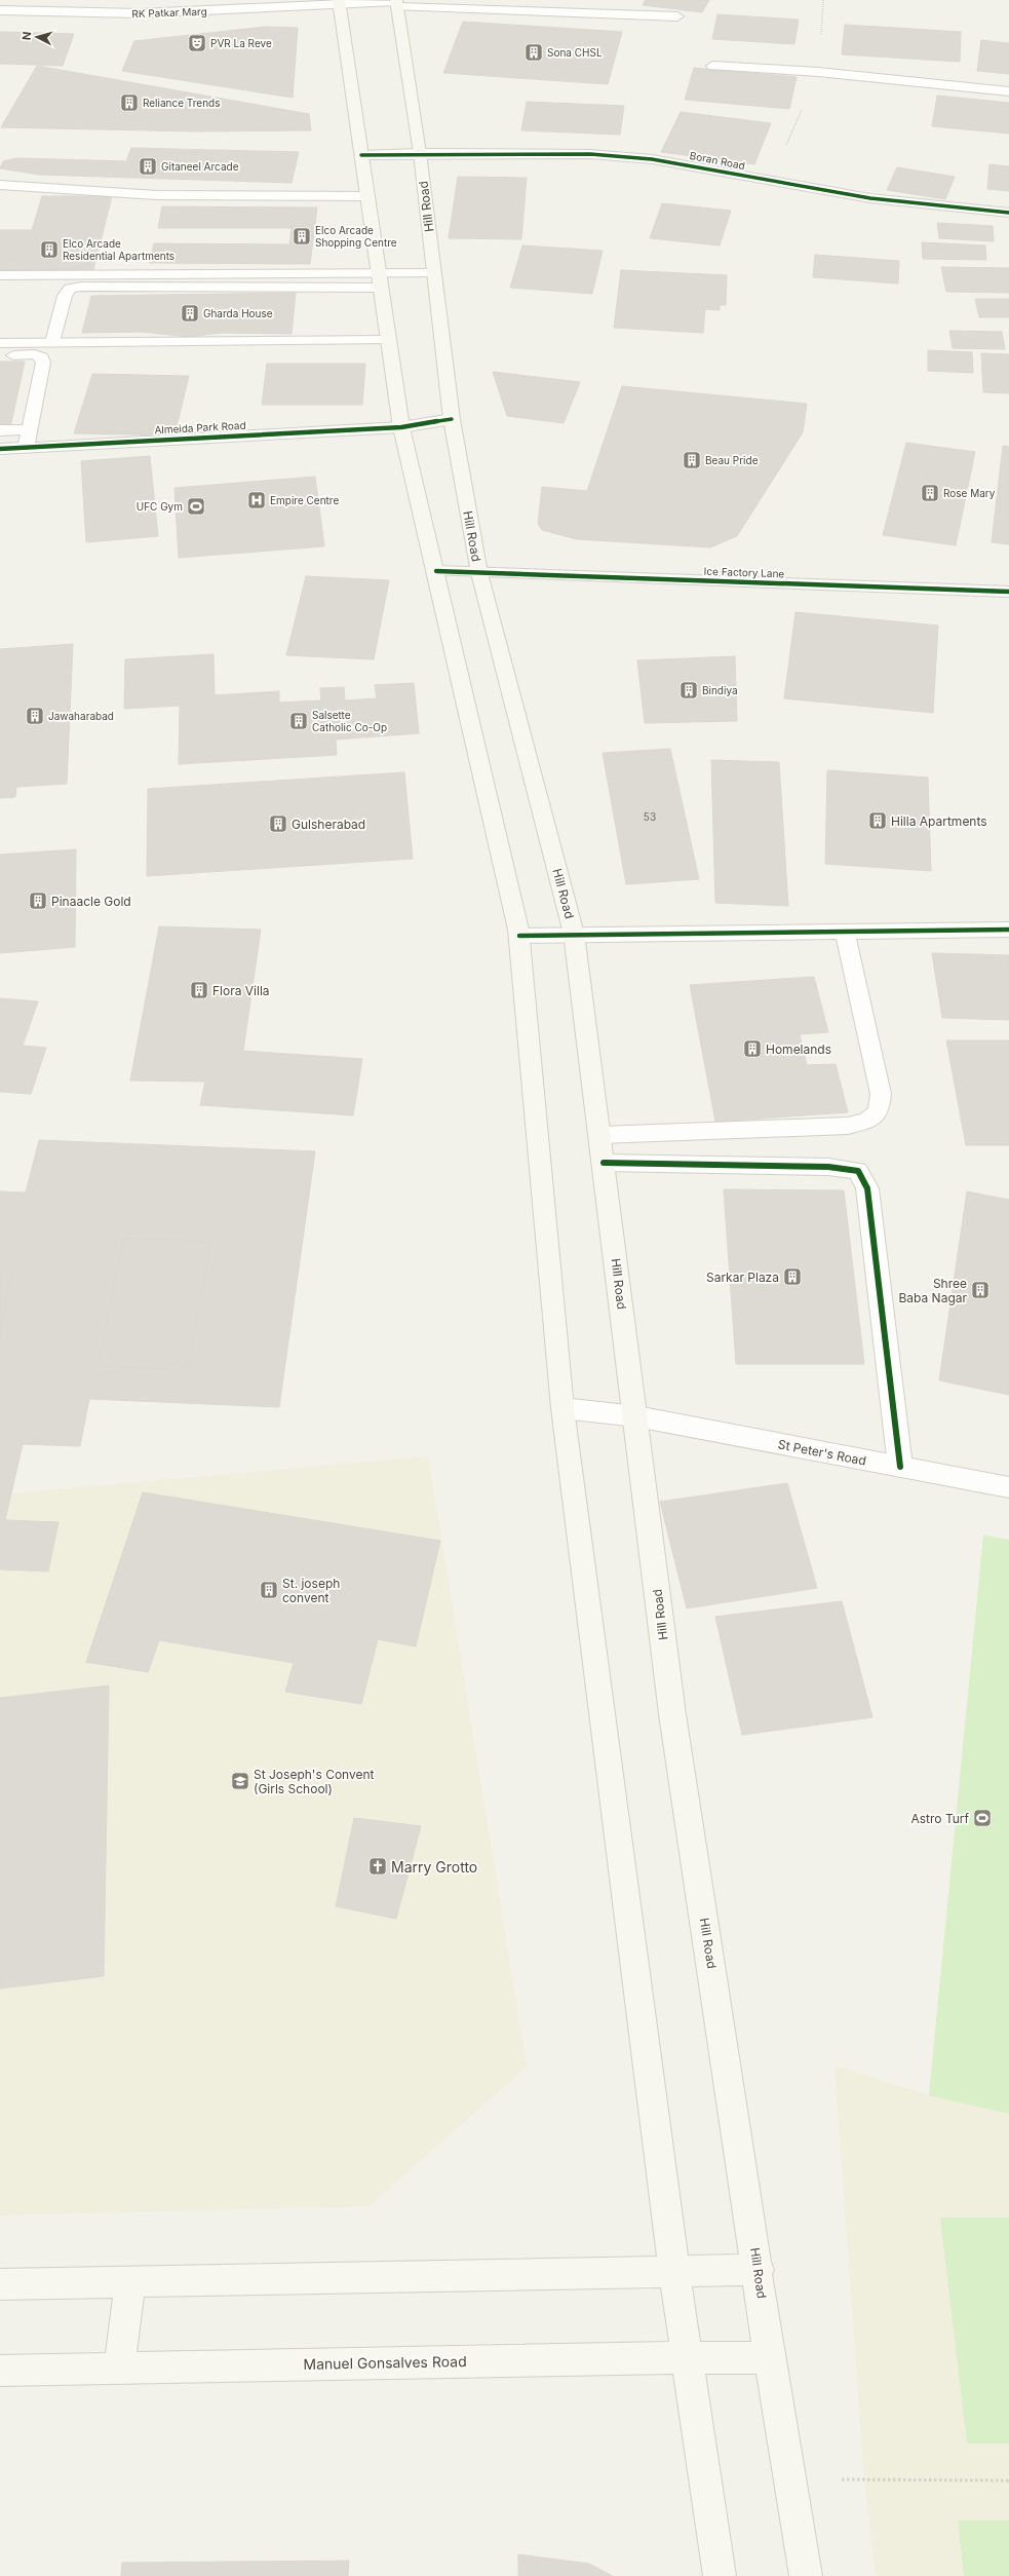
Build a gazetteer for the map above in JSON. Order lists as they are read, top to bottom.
{
  "streets": {
    "main road": ["Hill Road", "Manuel Gonsalves Road"],
    "street": [
      "RK Patkar Marg",
      "Boran Road",
      "Almeida Park Road",
      "Ice Factory Lane",
      "St Peter's Road"
    ]
  },
  "crossings": [
    ["RK Patkar Marg", "Hill Road"],
    ["Boran Road", "Hill Road"],
    ["Hill Road", "Almeida Park Road"],
    ["Hill Road", "Ice Factory Lane"],
    ["Hill Road", "St Peter's Road"],
    ["Hill Road", "Manuel Gonsalves Road"]
  ],
  "places": {
    "theatre": ["PVR La Reve"],
    "building": [
      "Sona CHSL",
      "Reliance Trends",
      "Gitaneel Arcade",
      "Elco Arcade Shopping Centre",
      "Elco Arcade Residential Apartments",
      "Gharda House",
      "Beau Pride",
      "Rose Mary",
      "Bindiya",
      "Jawaharabad",
      "Salsette Catholic Co-Op",
      "Hilla Apartments",
      "Gulsherabad",
      "Pinaacle Gold",
      "Flora Villa",
      "Homelands",
      "Sarkar Plaza",
      "Shree Baba Nagar",
      "St. joseph convent"
    ],
    "hospital": ["Empire Centre"],
    "sports": ["UFC Gym", "Astro Turf"],
    "school or university": ["St Joseph's Convent (Girls School)"],
    "church": ["Marry Grotto"]
  },
  "house_numbers": ["53"],
  "north": "left"
}
